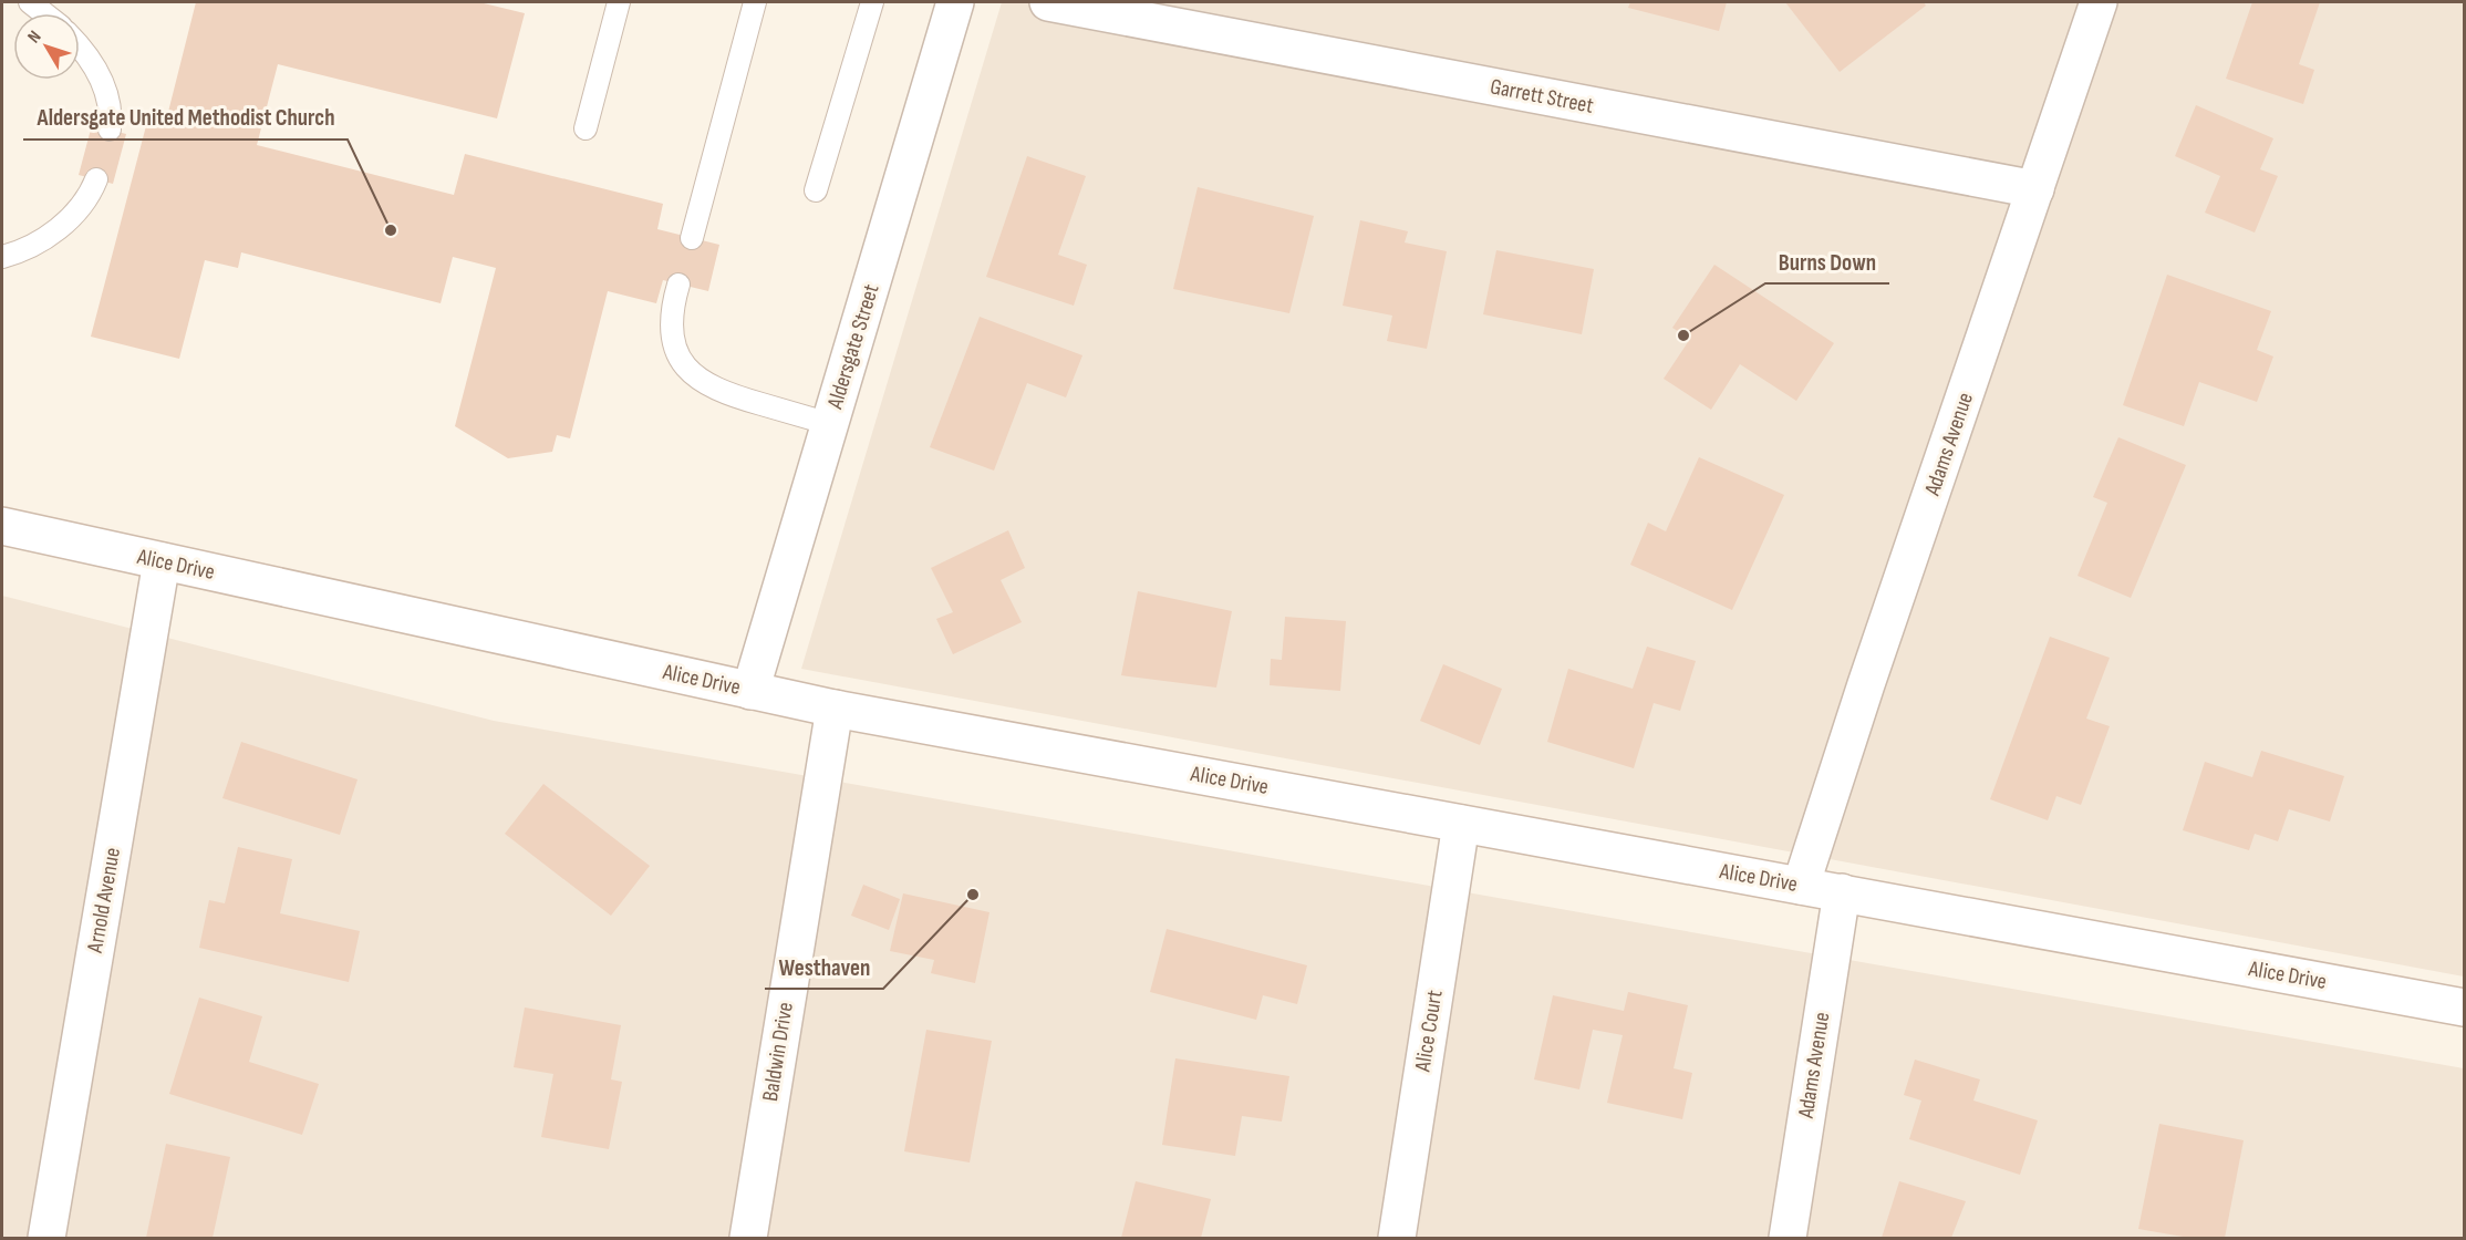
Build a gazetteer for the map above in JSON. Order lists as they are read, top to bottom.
{
  "streets": {
    "street": [
      "Garrett Street",
      "Aldersgate Street",
      "Adams Avenue",
      "Alice Drive",
      "Arnold Avenue",
      "Alice Court",
      "Baldwin Drive"
    ]
  },
  "crossings": [
    ["Garrett Street", "Adams Avenue"],
    ["Aldersgate Street", "Alice Drive"],
    ["Adams Avenue", "Alice Drive"],
    ["Alice Drive", "Arnold Avenue"],
    ["Alice Drive", "Alice Court"],
    ["Alice Drive", "Baldwin Drive"]
  ],
  "places": ["Aldersgate United Methodist Church", "Burns Down", "Westhaven"],
  "north": "top left"
}
